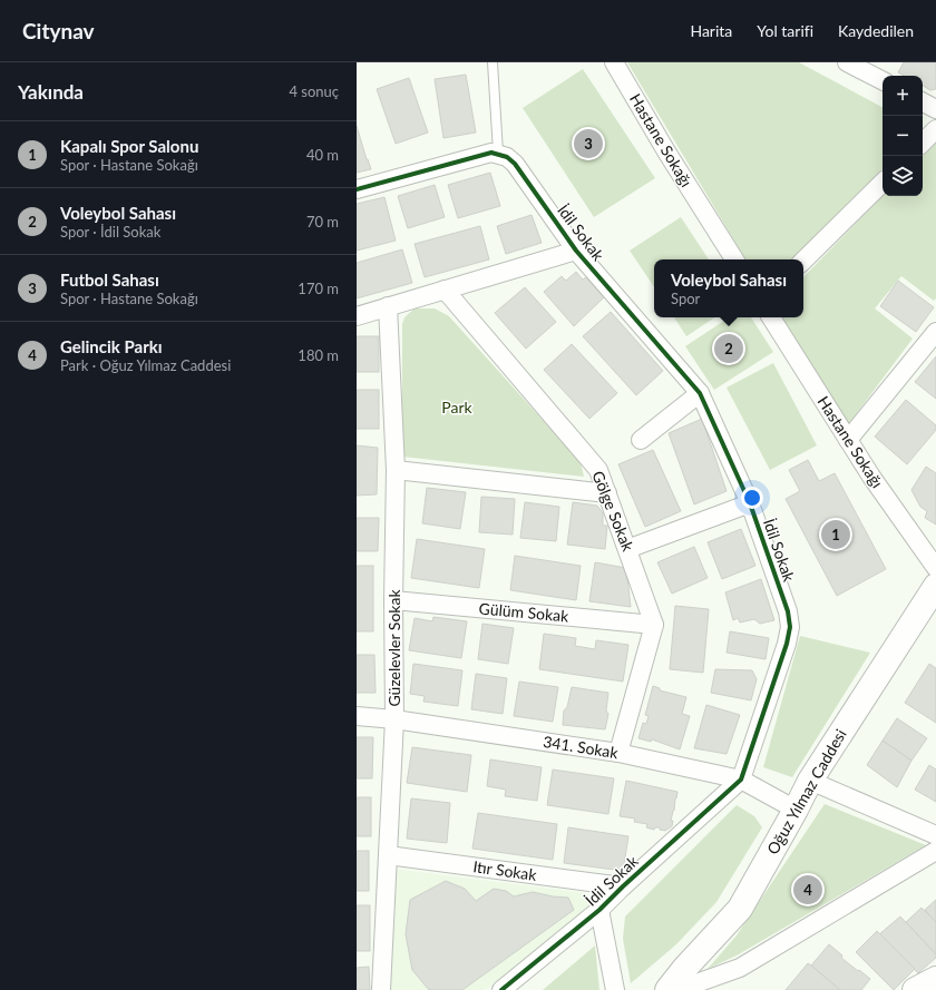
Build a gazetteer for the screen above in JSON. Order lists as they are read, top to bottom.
{
  "streets": {
    "main road": ["Oğuz Yılmaz Caddesi"],
    "street": [
      "Hastane Sokağı",
      "İdil Sokak",
      "Gölge Sokak",
      "Gülüm Sokak",
      "Güzelevler Sokak",
      "341. Sokak",
      "Itır Sokak"
    ]
  },
  "crossings": [
    ["İdil Sokak", "341. Sokak"],
    ["İdil Sokak", "Itır Sokak"],
    ["Gölge Sokak", "Gülüm Sokak"],
    ["Gülüm Sokak", "Güzelevler Sokak"],
    ["Güzelevler Sokak", "341. Sokak"],
    ["Güzelevler Sokak", "Itır Sokak"],
    ["341. Sokak", "Oğuz Yılmaz Caddesi"]
  ],
  "parks": ["Park"],
  "page": {
    "header": "Citynav",
    "nav": ["Harita", "Yol tarifi", "Kaydedilen"],
    "heading": ["Yakında", "4 sonuç"],
    "map_buttons": ["+", "−"],
    "list": [
      {
        "mark": "1",
        "name": "Kapalı Spor Salonu",
        "note": "Spor · Hastane Sokağı",
        "value": "40 m"
      },
      {
        "mark": "2",
        "name": "Voleybol Sahası",
        "note": "Spor · İdil Sokak",
        "value": "70 m"
      },
      {
        "mark": "3",
        "name": "Futbol Sahası",
        "note": "Spor · Hastane Sokağı",
        "value": "170 m"
      },
      {
        "mark": "4",
        "name": "Gelincik Parkı",
        "note": "Park · Oğuz Yılmaz Caddesi",
        "value": "180 m"
      }
    ],
    "pins": [
      "3",
      "2",
      "1",
      "4"
    ],
    "popup": ["Voleybol Sahası", "Spor"]
  }
}
